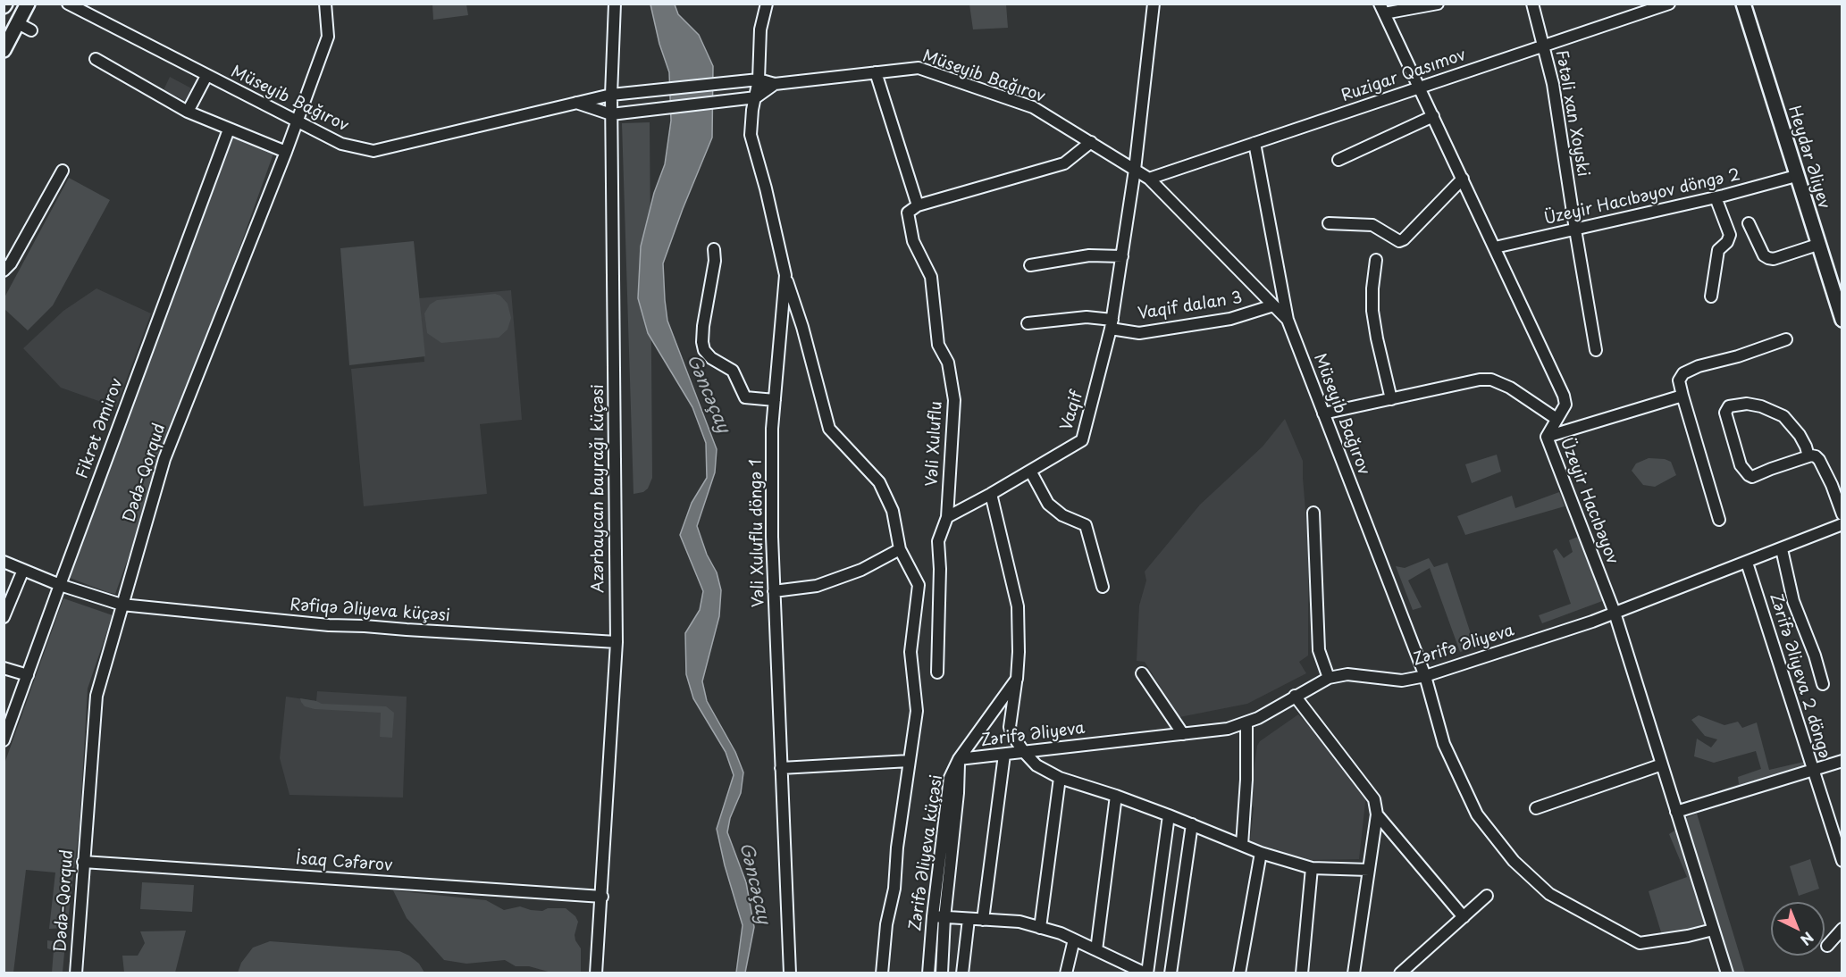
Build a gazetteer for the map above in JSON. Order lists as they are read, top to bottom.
{
  "streets": {
    "main road": ["Heydər Əliyev"],
    "street": [
      "Ruzigar Qasımov",
      "Müseyib Bağırov",
      "Fətəli xan Xoyski",
      "Üzeyir Hacıbəyov döngə 2",
      "Vaqif dalan 3",
      "Vaqif",
      "Fikrət Əmirov",
      "Vəli Xuluflu",
      "Dədə-Qorqud",
      "Azərbaycan bayrağı küçəsi",
      "Üzeyir Hacıbəyov",
      "Vəli Xuluflu döngə 1",
      "Rəfiqə Əliyeva küçəsi",
      "Zərifə Əliyeva",
      "Zərifə Əliyeva 2 döngə",
      "Zərifə Əliyeva küçəsi",
      "İsaq Cəfərov"
    ]
  },
  "crossings": [
    ["Ruzigar Qasımov", "Müseyib Bağırov"],
    ["Ruzigar Qasımov", "Fətəli xan Xoyski"],
    ["Ruzigar Qasımov", "Üzeyir Hacıbəyov"],
    ["Müseyib Bağırov", "Vaqif dalan 3"],
    ["Müseyib Bağırov", "Vaqif"],
    ["Müseyib Bağırov", "Dədə-Qorqud"],
    ["Müseyib Bağırov", "Azərbaycan bayrağı küçəsi"],
    ["Müseyib Bağırov", "Üzeyir Hacıbəyov"],
    ["Müseyib Bağırov", "Vəli Xuluflu döngə 1"],
    ["Müseyib Bağırov", "Zərifə Əliyeva"],
    ["Fətəli xan Xoyski", "Üzeyir Hacıbəyov döngə 2"],
    ["Heydər Əliyev", "Üzeyir Hacıbəyov döngə 2"],
    ["Üzeyir Hacıbəyov döngə 2", "Üzeyir Hacıbəyov"],
    ["Vaqif dalan 3", "Vaqif"],
    ["Fikrət Əmirov", "Rəfiqə Əliyeva küçəsi"],
    ["Dədə-Qorqud", "Rəfiqə Əliyeva küçəsi"],
    ["Dədə-Qorqud", "İsaq Cəfərov"],
    ["Azərbaycan bayrağı küçəsi", "Rəfiqə Əliyeva küçəsi"],
    ["Azərbaycan bayrağı küçəsi", "İsaq Cəfərov"],
    ["Üzeyir Hacıbəyov", "Zərifə Əliyeva"],
    ["Zərifə Əliyeva", "Zərifə Əliyeva 2 döngə"],
    ["Zərifə Əliyeva", "Zərifə Əliyeva küçəsi"]
  ],
  "water": ["Gəncəçay"],
  "north": "bottom right"
}
